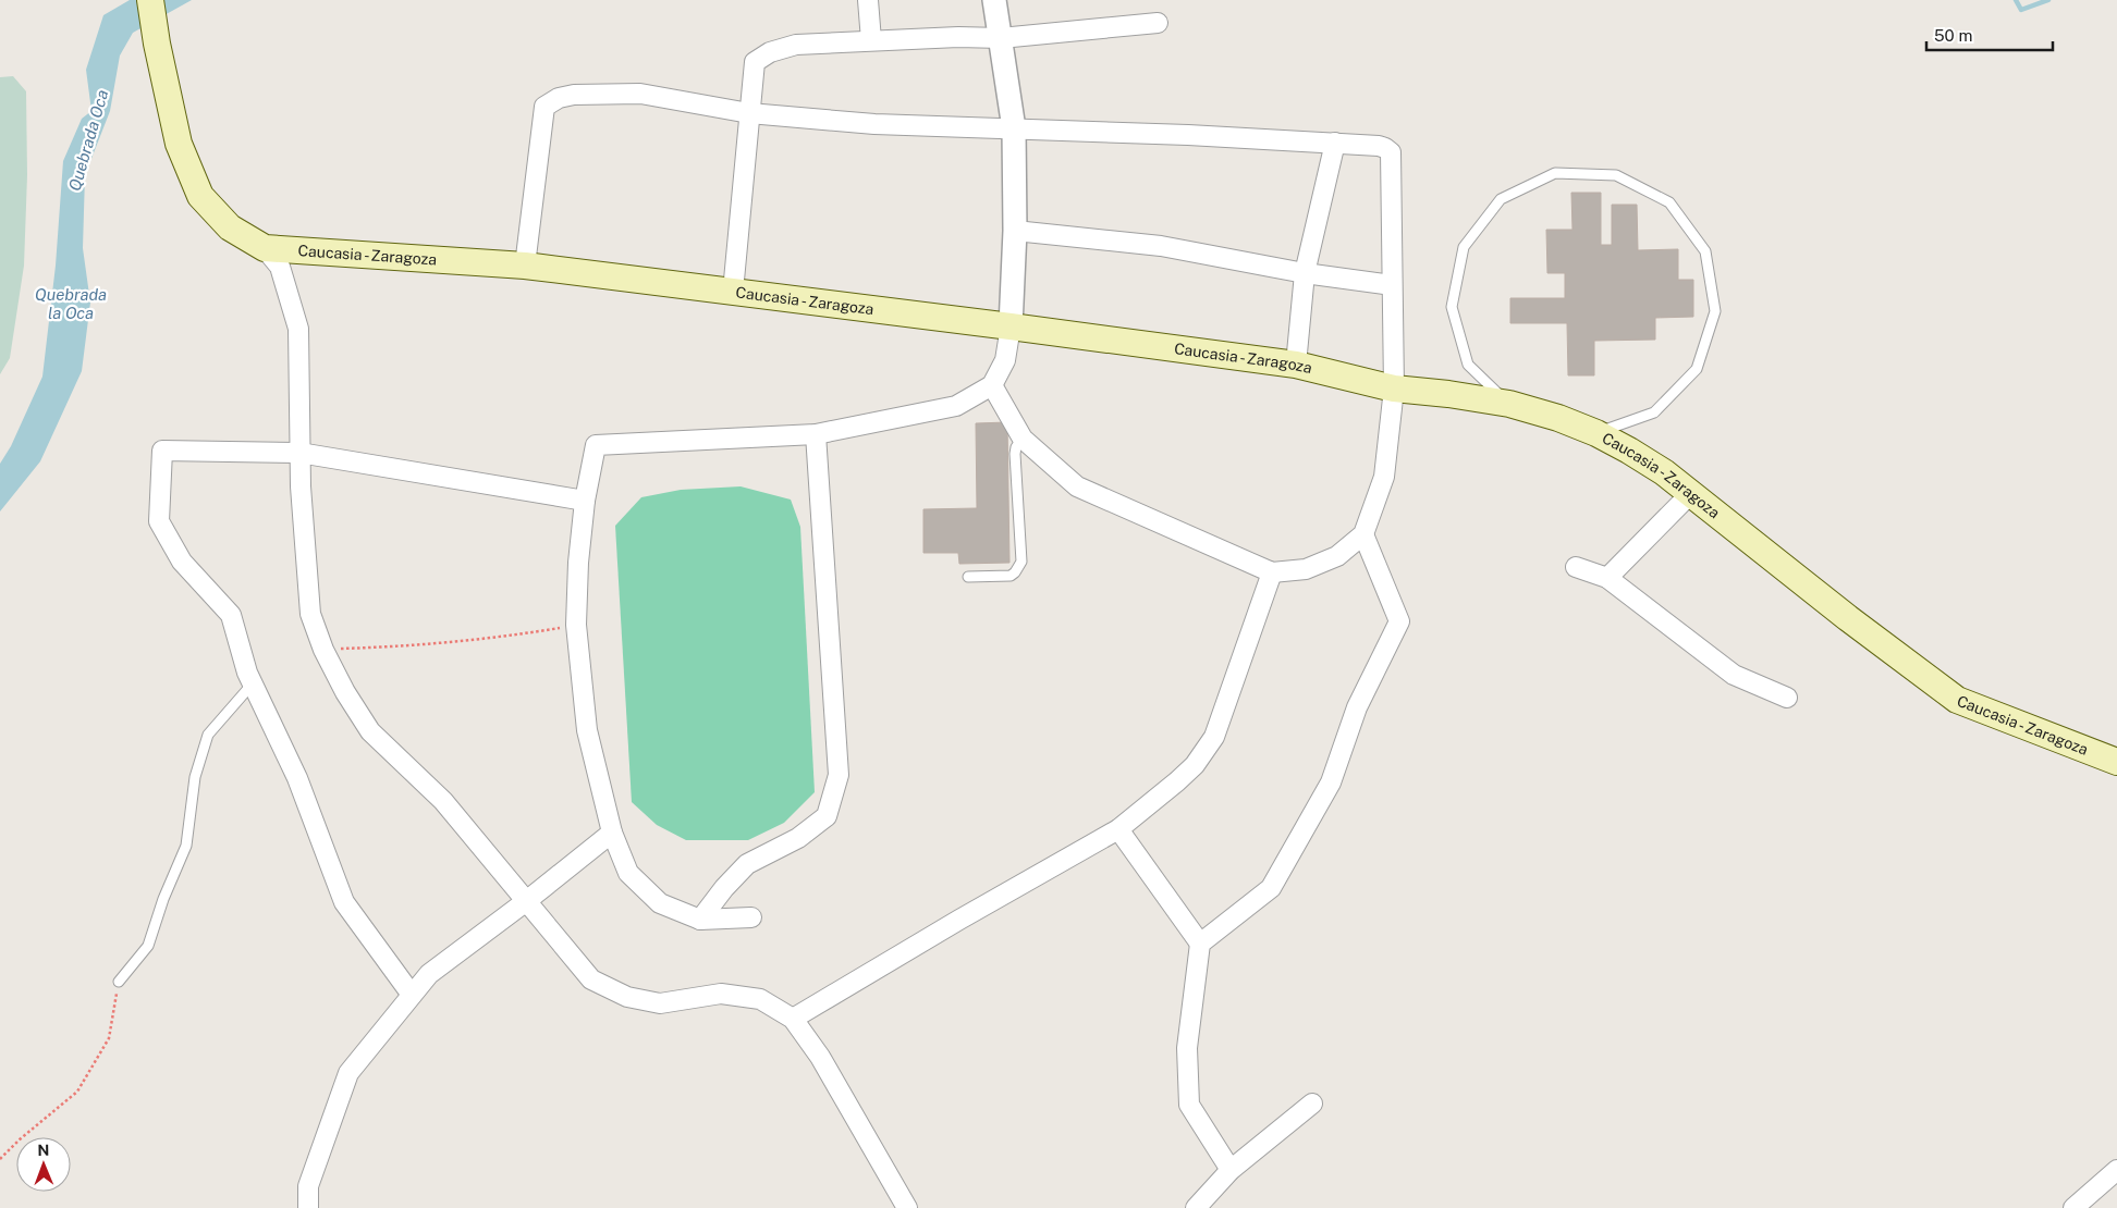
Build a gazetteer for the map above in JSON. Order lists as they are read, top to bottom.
{
  "streets": {
    "main road": ["Caucasia - Zaragoza"]
  },
  "water": ["Quebrada Oca", "Quebrada la Oca"],
  "scale_bar": "50 m",
  "north": "top"
}
